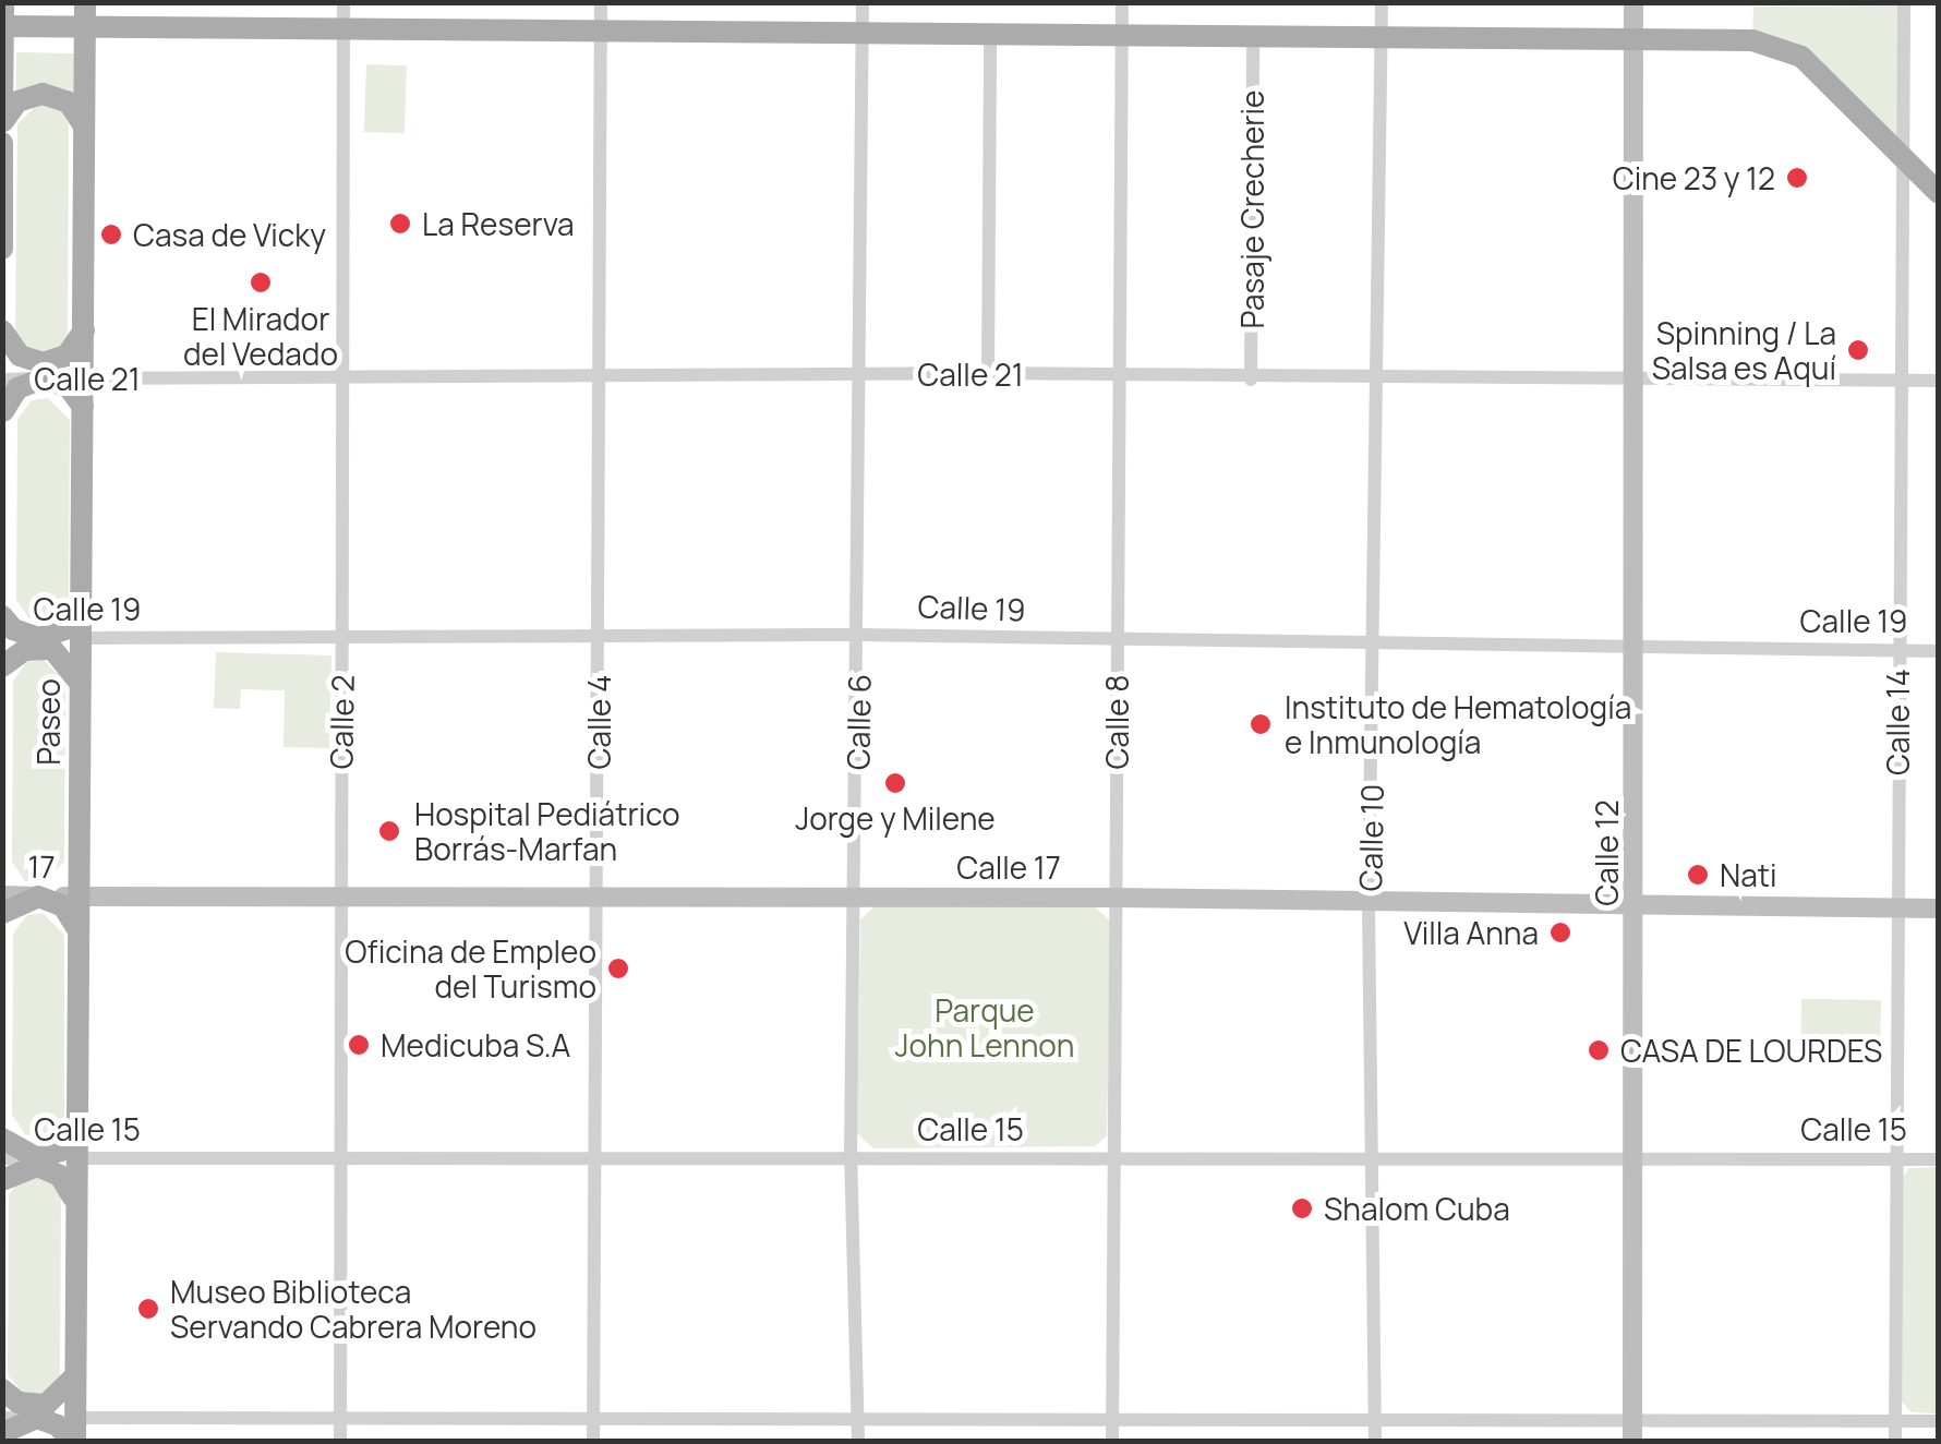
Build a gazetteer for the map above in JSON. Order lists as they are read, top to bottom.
{
  "streets": {
    "main road": ["Paseo"],
    "street": [
      "Pasaje Crecherie",
      "Calle 21",
      "Calle 19",
      "Calle 2",
      "Calle 4",
      "Calle 6",
      "Calle 8",
      "Calle 14",
      "Calle 10",
      "Calle 12",
      "17",
      "Calle 17",
      "Calle 15"
    ]
  },
  "crossings": [
    ["Pasaje Crecherie", "Calle 21"],
    ["Calle 21", "Paseo"],
    ["Calle 21", "Calle 2"],
    ["Calle 21", "Calle 4"],
    ["Calle 21", "Calle 6"],
    ["Calle 21", "Calle 8"],
    ["Calle 21", "Calle 14"],
    ["Calle 21", "Calle 10"],
    ["Calle 21", "Calle 12"],
    ["Calle 19", "Paseo"],
    ["Calle 19", "Calle 2"],
    ["Calle 19", "Calle 4"],
    ["Calle 19", "Calle 6"],
    ["Calle 19", "Calle 8"],
    ["Calle 19", "Calle 14"],
    ["Calle 19", "Calle 10"],
    ["Calle 19", "Calle 12"],
    ["Paseo", "17"],
    ["Paseo", "Calle 17"],
    ["Paseo", "Calle 15"],
    ["Calle 2", "Calle 17"],
    ["Calle 2", "Calle 15"],
    ["Calle 4", "Calle 17"],
    ["Calle 4", "Calle 15"],
    ["Calle 6", "Calle 17"],
    ["Calle 6", "Calle 15"],
    ["Calle 8", "Calle 17"],
    ["Calle 8", "Calle 15"],
    ["Calle 14", "Calle 17"],
    ["Calle 14", "Calle 15"],
    ["Calle 10", "Calle 17"],
    ["Calle 10", "Calle 15"],
    ["Calle 12", "Calle 17"],
    ["Calle 12", "Calle 15"],
    ["17", "Calle 17"]
  ],
  "parks": ["Parque John Lennon"],
  "places": [
    "Cine 23 y 12",
    "La Reserva",
    "Casa de Vicky",
    "El Mirador del Vedado",
    "Spinning / La Salsa es Aquí",
    "Instituto de Hematología e Inmunología",
    "Jorge y Milene",
    "Hospital Pediátrico Borrás-Marfan",
    "Nati",
    "Villa Anna",
    "Oficina de Empleo del Turismo",
    "Medicuba S.A",
    "CASA DE LOURDES",
    "Shalom Cuba",
    "Museo Biblioteca Servando Cabrera Moreno"
  ]
}
